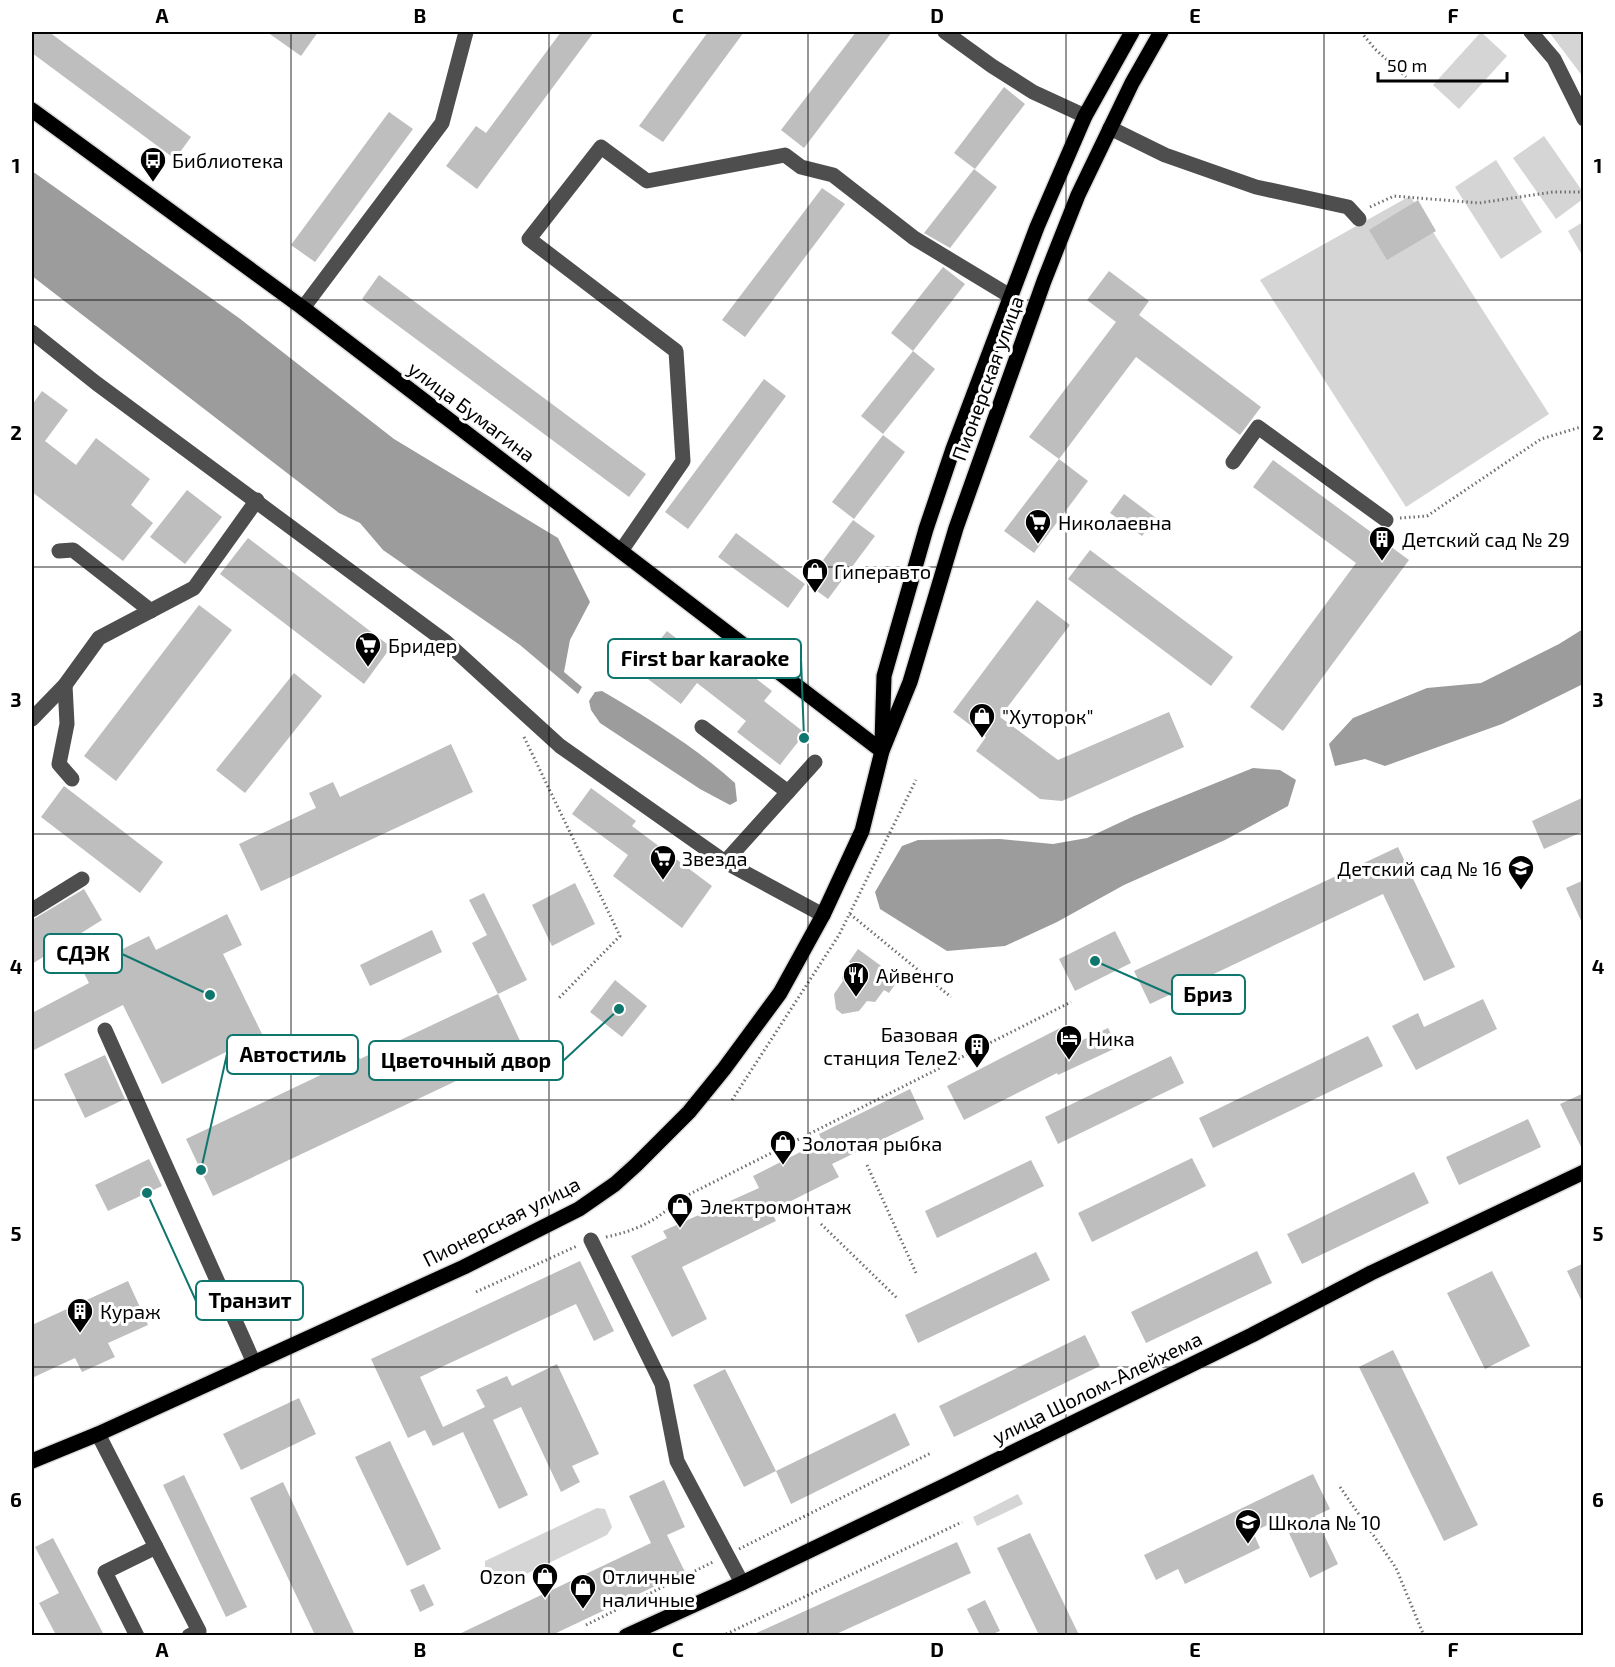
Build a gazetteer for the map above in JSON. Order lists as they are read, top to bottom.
{
  "streets": {
    "main road": ["Пионерская улица", "улица Бумагина", "улица Шолом-Алейхема"]
  },
  "crossings": [
    ["Пионерская улица", "улица Бумагина"]
  ],
  "places": {
    "bus stop": ["Библиотека"],
    "supermarket": ["Николаевна", "Бридер", "Звезда"],
    "building": ["Детский сад № 29", "Базовая станция Теле2", "Кураж"],
    "shop": [
      "Гиперавто",
      "\"Хуторок\"",
      "Золотая рыбка",
      "Электромонтаж",
      "Ozon",
      "Отличные наличные"
    ],
    "other": [
      "First bar karaoke",
      "Бриз",
      "СДЭК",
      "Цветочный двор",
      "Автостиль",
      "Транзит"
    ],
    "school or university": ["Детский сад № 16", "Школа № 10"],
    "restaurant": ["Айвенго"],
    "hotel": ["Ника"]
  },
  "scale_bar": "50 m",
  "grid": {
    "columns": [
      "A",
      "B",
      "C",
      "D",
      "E",
      "F"
    ],
    "rows": [
      "1",
      "2",
      "3",
      "4",
      "5",
      "6"
    ]
  }
}
